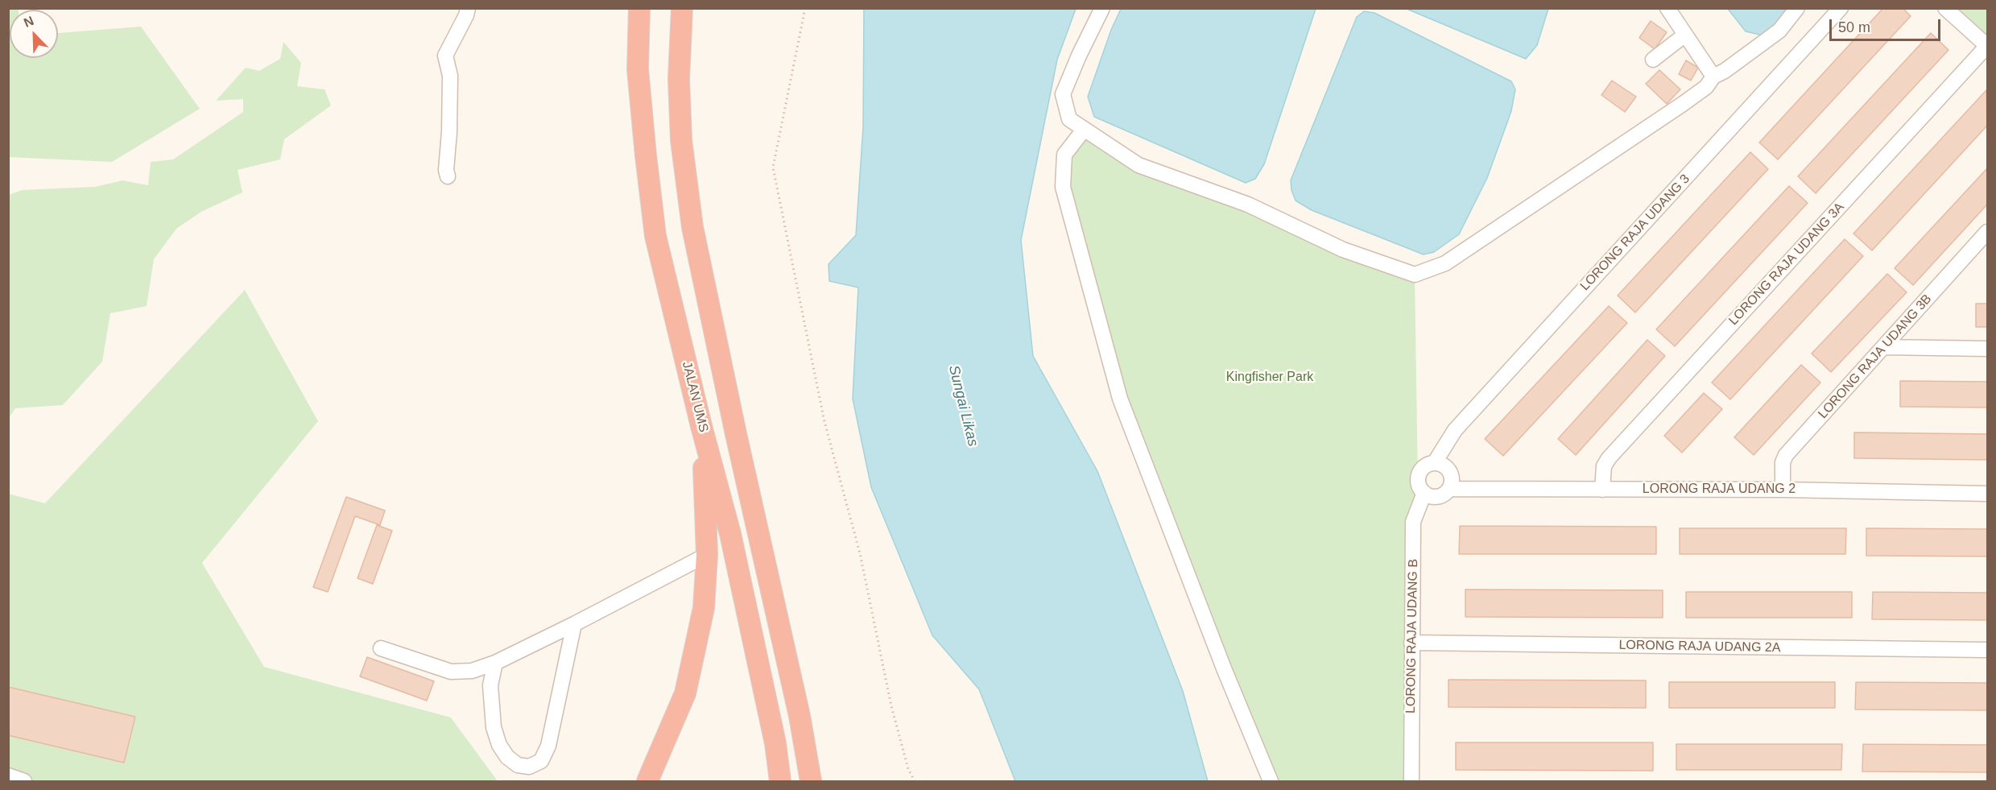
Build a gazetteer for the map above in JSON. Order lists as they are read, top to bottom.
{
  "streets": {
    "highway": ["JALAN UMS"],
    "street": [
      "LORONG RAJA UDANG 3",
      "LORONG RAJA UDANG 3A",
      "LORONG RAJA UDANG 3B",
      "LORONG RAJA UDANG 2",
      "LORONG RAJA UDANG B",
      "LORONG RAJA UDANG 2A"
    ]
  },
  "crossings": [
    ["LORONG RAJA UDANG 3", "LORONG RAJA UDANG 2"],
    ["LORONG RAJA UDANG 3", "LORONG RAJA UDANG B"],
    ["LORONG RAJA UDANG 3A", "LORONG RAJA UDANG 2"],
    ["LORONG RAJA UDANG 3B", "LORONG RAJA UDANG 2"],
    ["LORONG RAJA UDANG 2", "LORONG RAJA UDANG B"],
    ["LORONG RAJA UDANG B", "LORONG RAJA UDANG 2A"]
  ],
  "water": ["Sungai Likas"],
  "parks": ["Kingfisher Park"],
  "scale_bar": "50 m",
  "north": "top left"
}
